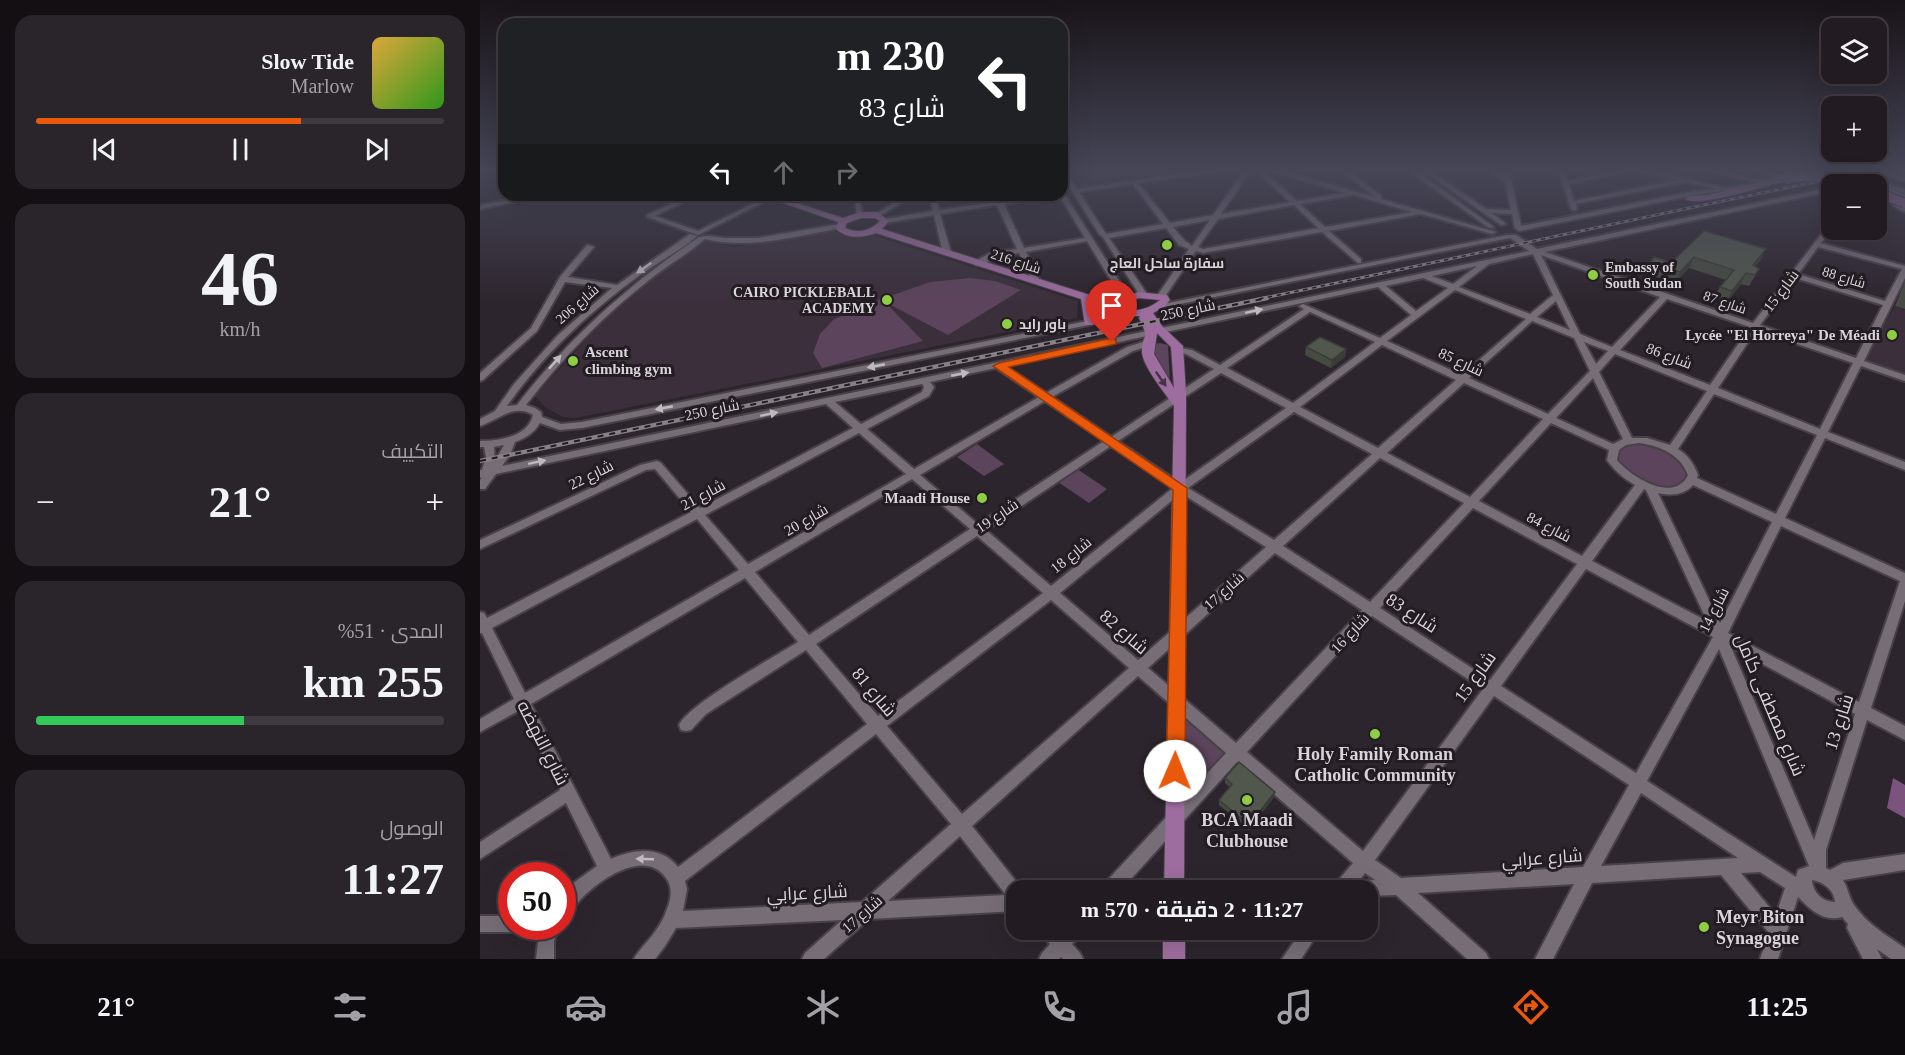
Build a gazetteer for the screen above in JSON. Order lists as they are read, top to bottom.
{
  "streets": {
    "main road": ["شارع 216"],
    "street": [
      "شارع 88",
      "شارع 15",
      "شارع 87",
      "شارع 206",
      "شارع 250",
      "شارع 86",
      "شارع 85",
      "شارع 22",
      "شارع 21",
      "شارع 19",
      "شارع 20",
      "شارع 84",
      "شارع 18",
      "شارع 17",
      "شارع 14",
      "شارع 83",
      "شارع 82",
      "شارع 16",
      "شارع 81",
      "شارع مصطفى كامل",
      "شارع 13",
      "شارع النهضه",
      "شارع عرابي"
    ]
  },
  "crossings": [
    ["شارع 216", "شارع 250"],
    ["شارع 88", "شارع 15"],
    ["شارع 88", "شارع 14"],
    ["شارع 15", "شارع 87"],
    ["شارع 15", "شارع 86"],
    ["شارع 15", "شارع 84"],
    ["شارع 15", "شارع 83"],
    ["شارع 15", "شارع 82"],
    ["شارع 15", "شارع مصطفى كامل"],
    ["شارع 87", "شارع 250"],
    ["شارع 87", "شارع 14"],
    ["شارع 87", "شارع 16"],
    ["شارع 206", "شارع 250"],
    ["شارع 250", "شارع 86"],
    ["شارع 250", "شارع 85"],
    ["شارع 250", "شارع 21"],
    ["شارع 250", "شارع 20"],
    ["شارع 250", "شارع 18"],
    ["شارع 250", "شارع 83"],
    ["شارع 250", "شارع 82"],
    ["شارع 86", "شارع 18"],
    ["شارع 86", "شارع 17"],
    ["شارع 86", "شارع 14"],
    ["شارع 86", "شارع 16"],
    ["شارع 85", "شارع 19"],
    ["شارع 85", "شارع 18"],
    ["شارع 85", "شارع 17"],
    ["شارع 85", "شارع 16"],
    ["شارع 22", "شارع 21"],
    ["شارع 22", "شارع 81"],
    ["شارع 21", "شارع 82"],
    ["شارع 21", "شارع 81"],
    ["شارع 21", "شارع النهضه"],
    ["شارع 19", "شارع 84"],
    ["شارع 19", "شارع 83"],
    ["شارع 19", "شارع 82"],
    ["شارع 19", "شارع 81"],
    ["شارع 20", "شارع 83"],
    ["شارع 20", "شارع 82"],
    ["شارع 20", "شارع 81"],
    ["شارع 20", "شارع النهضه"],
    ["شارع 84", "شارع 18"],
    ["شارع 84", "شارع 17"],
    ["شارع 84", "شارع 14"],
    ["شارع 84", "شارع 16"],
    ["شارع 84", "شارع مصطفى كامل"],
    ["شارع 84", "شارع 13"],
    ["شارع 18", "شارع 83"],
    ["شارع 18", "شارع 82"],
    ["شارع 18", "شارع 81"],
    ["شارع 17", "شارع 83"],
    ["شارع 17", "شارع 82"],
    ["شارع 17", "شارع 81"],
    ["شارع 17", "شارع عرابي"],
    ["شارع 14", "شارع 83"],
    ["شارع 14", "شارع مصطفى كامل"],
    ["شارع 14", "شارع عرابي"],
    ["شارع 83", "شارع 16"],
    ["شارع 83", "شارع مصطفى كامل"],
    ["شارع 83", "شارع عرابي"],
    ["شارع 82", "شارع 16"],
    ["شارع 82", "شارع عرابي"],
    ["شارع مصطفى كامل", "شارع 13"]
  ],
  "places": [
    "سفارة ساحل العاج",
    "Embassy of South Sudan",
    "CAIRO PICKLEBALL ACADEMY",
    "باور رايد",
    "Lycée \"El Horreya\" De Méadi",
    "Ascent climbing gym",
    "Maadi House",
    "Holy Family Roman Catholic Community",
    "BCA Maadi Clubhouse",
    "Meyr Biton Synagogue"
  ],
  "page": {
    "map_buttons": ["+", "−"],
    "turn": ["230 m", "شارع 83"],
    "song": ["Slow Tide", "Marlow"],
    "tile": [
      ["46", "km/h"],
      "التكييف",
      ["المدى · 51%", "255 km"],
      ["الوصول", "11:27"]
    ],
    "heat": ["−", "21°", "+"],
    "limit": "50",
    "trip": "11:27 · 2 دقيقة · 570 m",
    "tabs": ["11:25", "21°"]
  }
}
